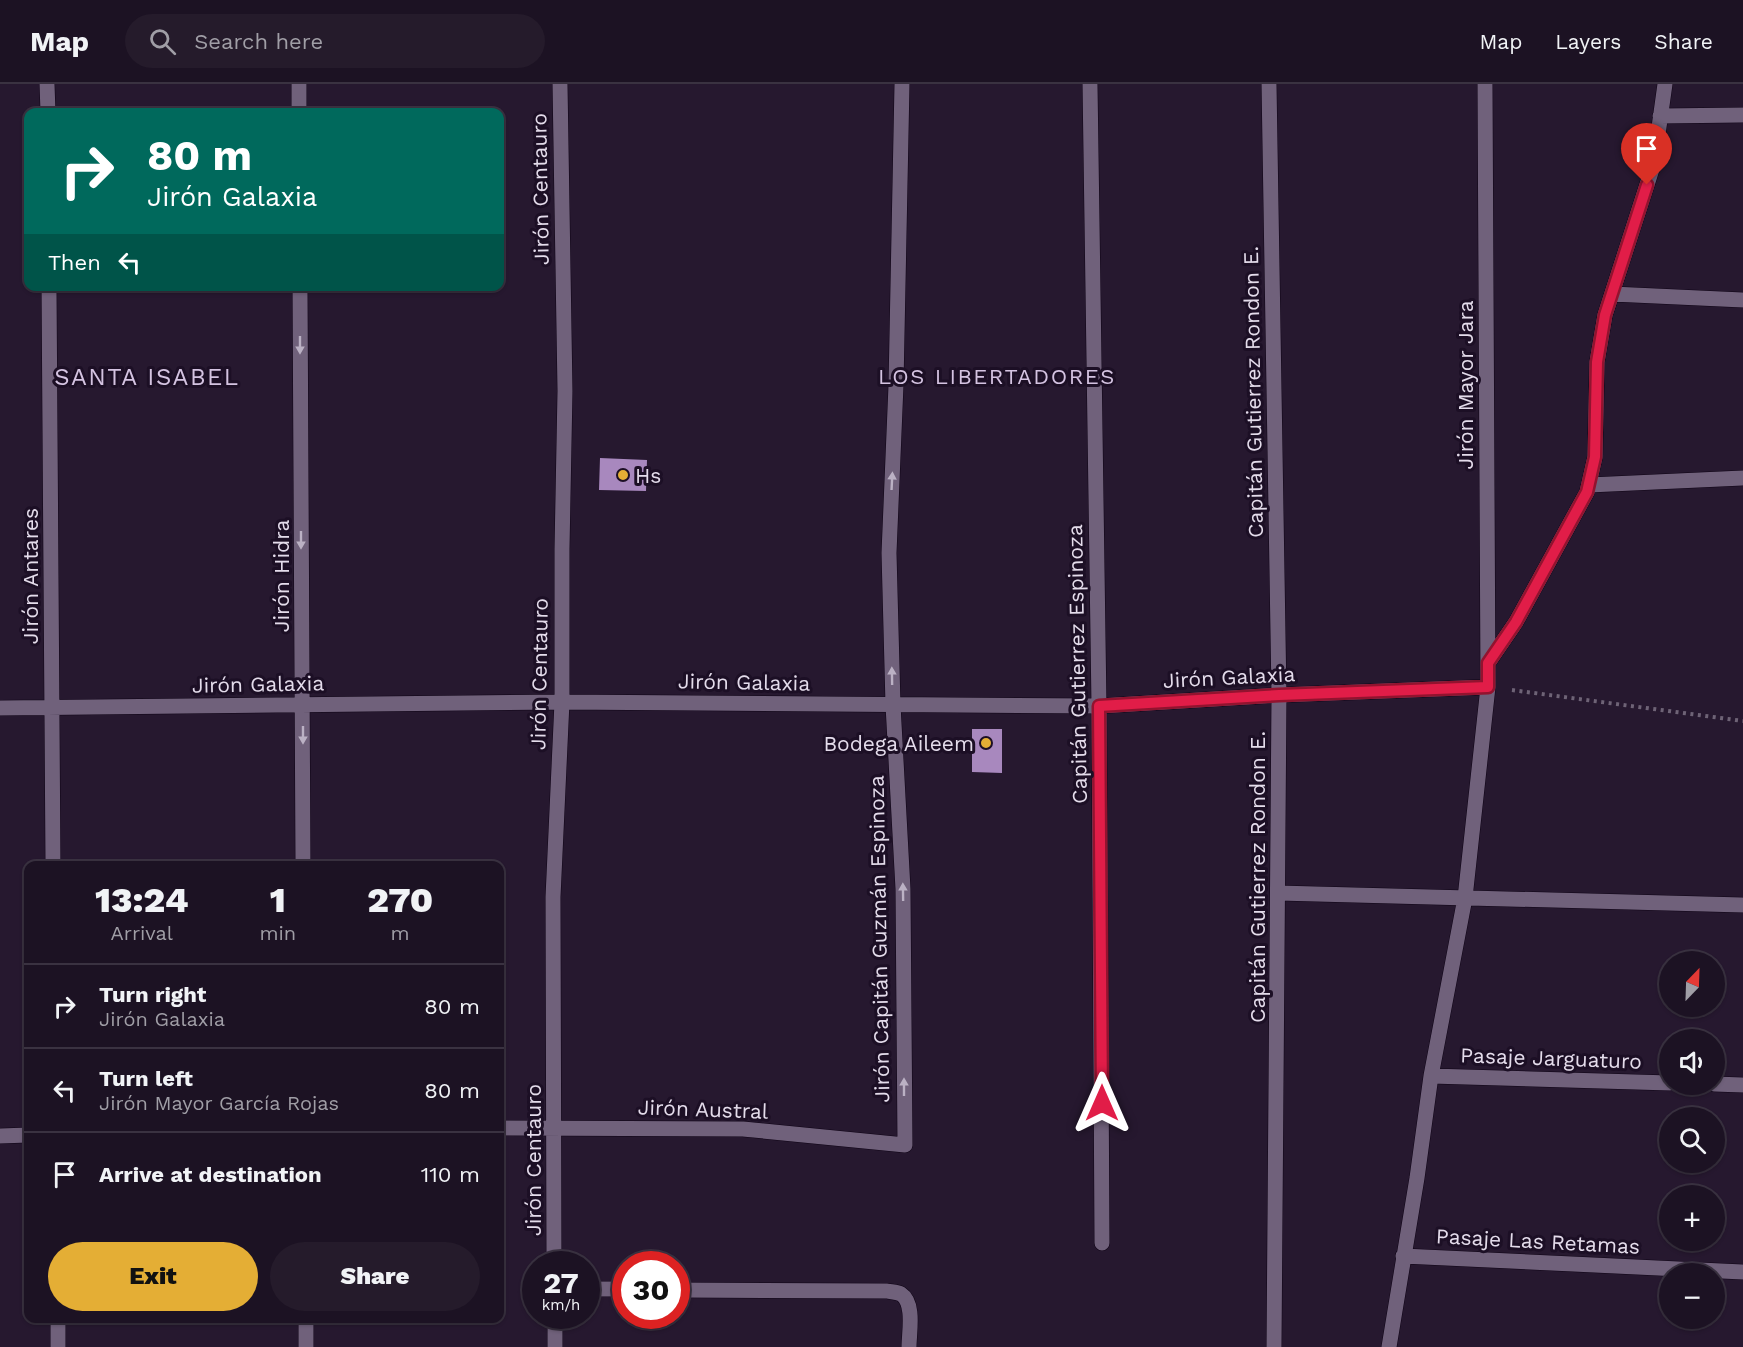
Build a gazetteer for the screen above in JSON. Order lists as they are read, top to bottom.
{
  "streets": {
    "street": [
      "Jirón Centauro",
      "Jirón Mayor Jara",
      "Capitán Gutierrez Rondon E.",
      "Jirón Antares",
      "Jirón Hidra",
      "Capitán Gutierrez Espinoza",
      "Jirón Galaxia",
      "Jirón Capitán Guzmán Espinoza",
      "Pasaje Jarguaturo",
      "Jirón Austral",
      "Pasaje Las Retamas"
    ]
  },
  "crossings": [
    ["Jirón Centauro", "Jirón Galaxia"],
    ["Jirón Centauro", "Jirón Austral"],
    ["Jirón Mayor Jara", "Jirón Galaxia"],
    ["Jirón Mayor Jara", "Pasaje Jarguaturo"],
    ["Jirón Mayor Jara", "Pasaje Las Retamas"],
    ["Capitán Gutierrez Rondon E.", "Jirón Galaxia"],
    ["Jirón Antares", "Jirón Galaxia"],
    ["Jirón Hidra", "Jirón Galaxia"],
    ["Capitán Gutierrez Espinoza", "Jirón Galaxia"],
    ["Jirón Galaxia", "Jirón Capitán Guzmán Espinoza"],
    ["Jirón Capitán Guzmán Espinoza", "Jirón Austral"]
  ],
  "one_way": ["Jirón Hidra", "Jirón Capitán Guzmán Espinoza"],
  "districts": ["LOS LIBERTADORES", "SANTA ISABEL"],
  "places": ["Hs", "Bodega Aileem"],
  "north": "top right",
  "page": {
    "header": "Map",
    "search": "Search here",
    "nav": ["Map", "Layers", "Share"],
    "turn": ["80 m", "Jirón Galaxia"],
    "then": "Then",
    "eta": [
      "13:24",
      "Arrival",
      "1",
      "min",
      "270",
      "m"
    ],
    "map_buttons": ["+", "−"],
    "list": [
      {
        "name": "Turn right",
        "note": "Jirón Galaxia",
        "value": "80 m"
      },
      {
        "name": "Turn left",
        "note": "Jirón Mayor García Rojas",
        "value": "80 m"
      },
      {
        "name": "Arrive at destination",
        "value": "110 m"
      }
    ],
    "buttons": ["Exit", "Share"],
    "speed": "27 km/h",
    "limit": "30"
  }
}
